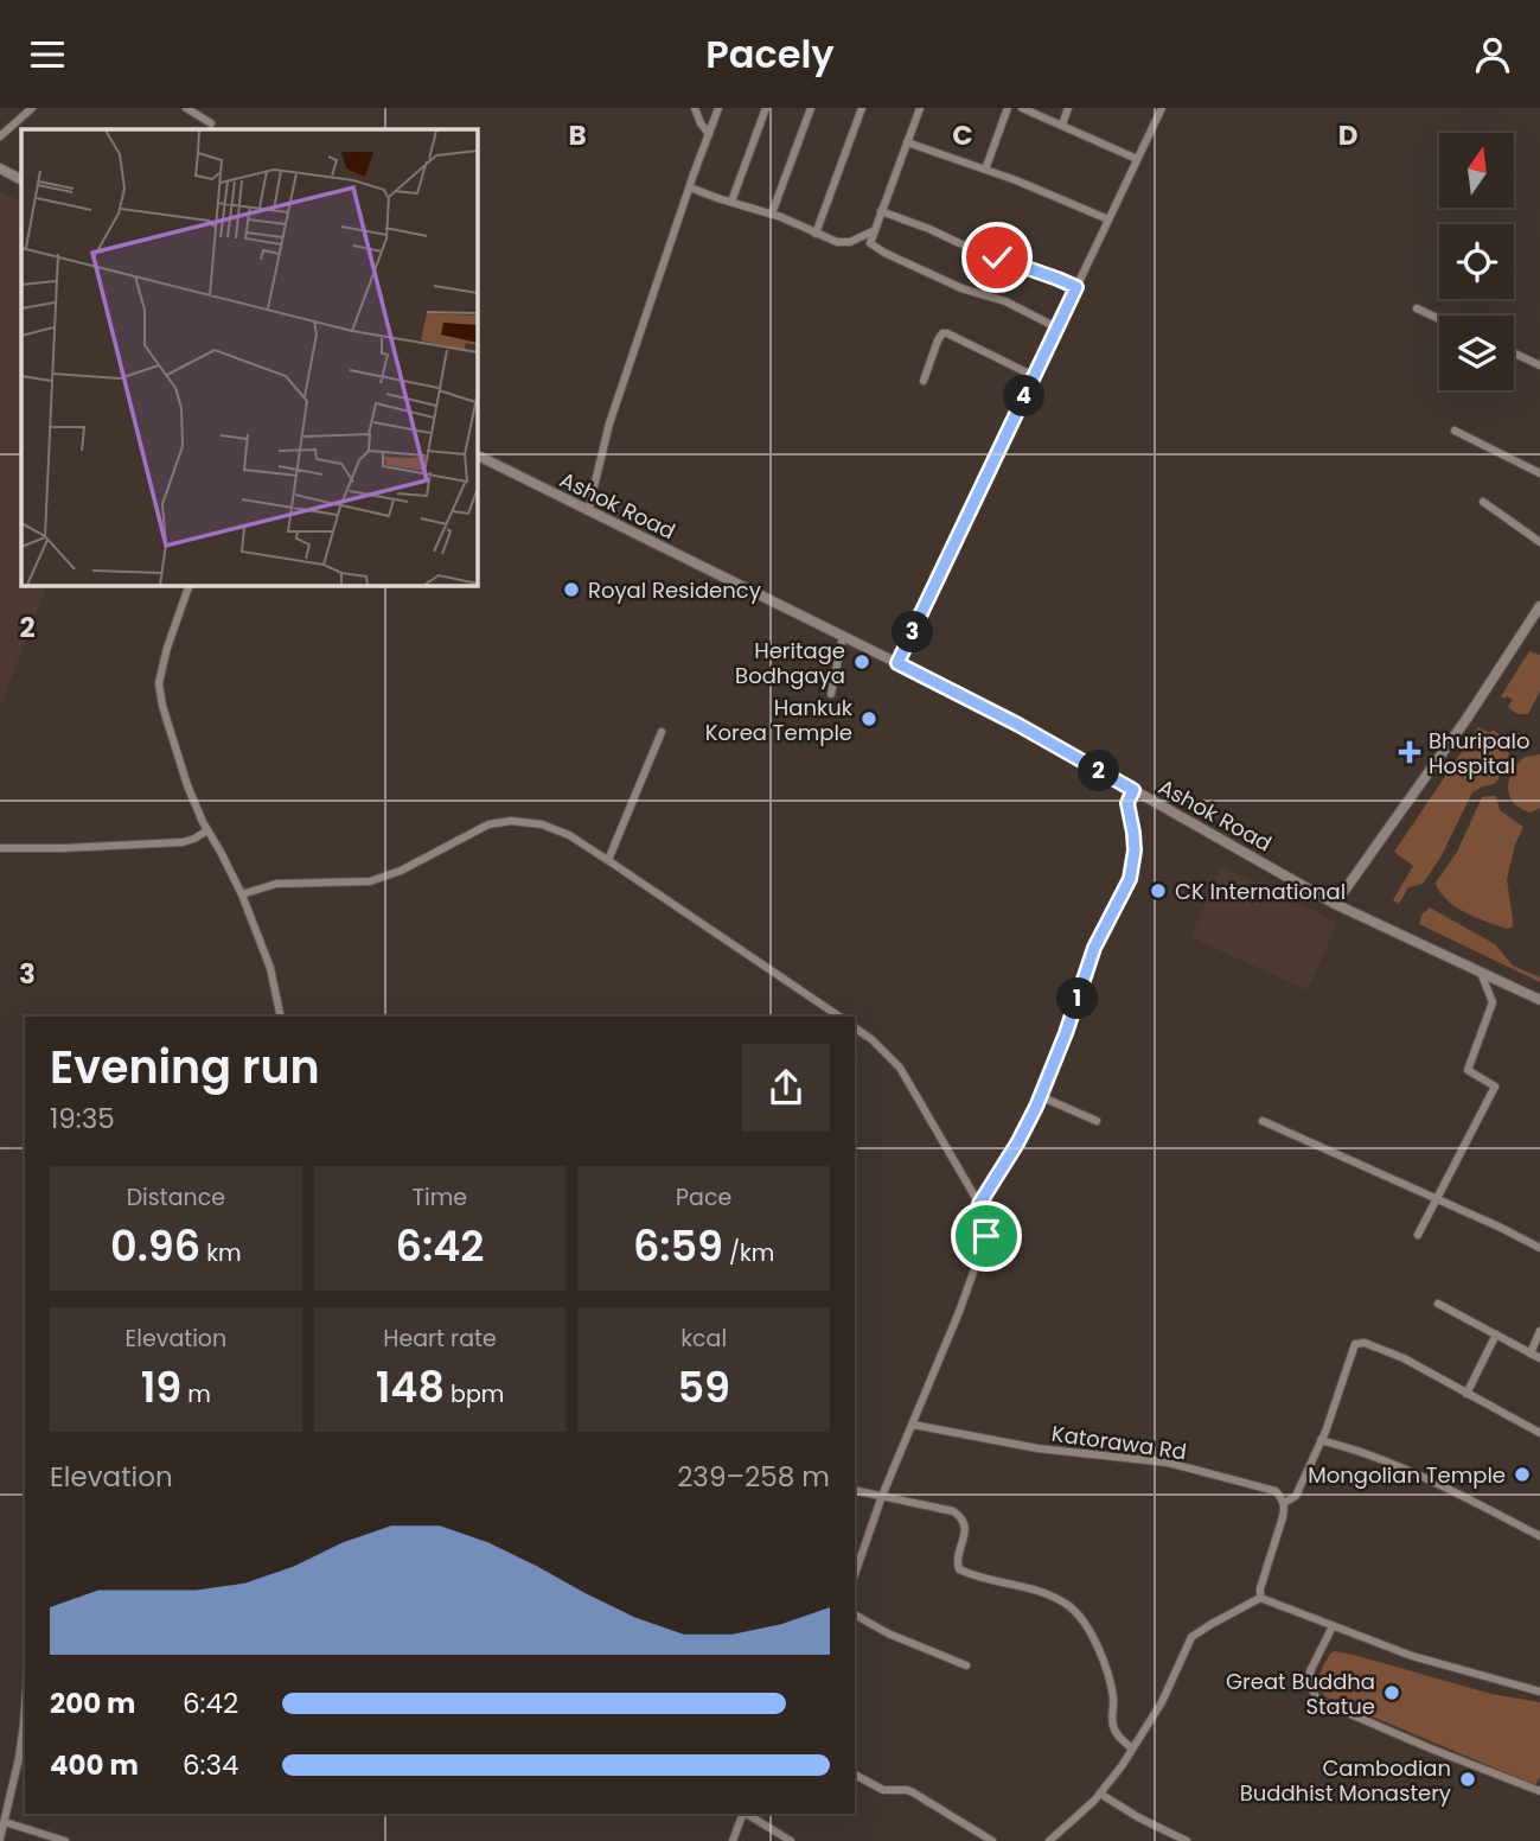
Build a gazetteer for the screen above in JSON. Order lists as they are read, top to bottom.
{
  "streets": {
    "street": ["Ashok Road", "Katorawa Rd"]
  },
  "places": {
    "other": [
      "Royal Residency",
      "Heritage Bodhgaya",
      "Hankuk Korea Temple",
      "CK International",
      "Mongolian Temple",
      "Great Buddha Statue",
      "Cambodian Buddhist Monastery"
    ],
    "health": ["Bhuripalo Hospital"]
  },
  "north": "top",
  "page": {
    "header": "Pacely",
    "pins": [
      "4",
      "3",
      "2",
      "1"
    ],
    "heading": ["Evening run", "19:35"],
    "stats": [
      ["Distance", "0.96 km"],
      ["Time", "6:42"],
      ["Pace", "6:59 /km"],
      ["Elevation", "19 m"],
      ["Heart rate", "148 bpm"],
      ["kcal", "59"]
    ],
    "chart": ["Elevation", "239–258 m"],
    "list": [
      {
        "name": "200 m",
        "note": "6:42"
      },
      {
        "name": "400 m",
        "note": "6:34"
      }
    ]
  },
  "grid": {
    "columns": ["B", "C", "D"],
    "rows": ["2", "3"]
  }
}
